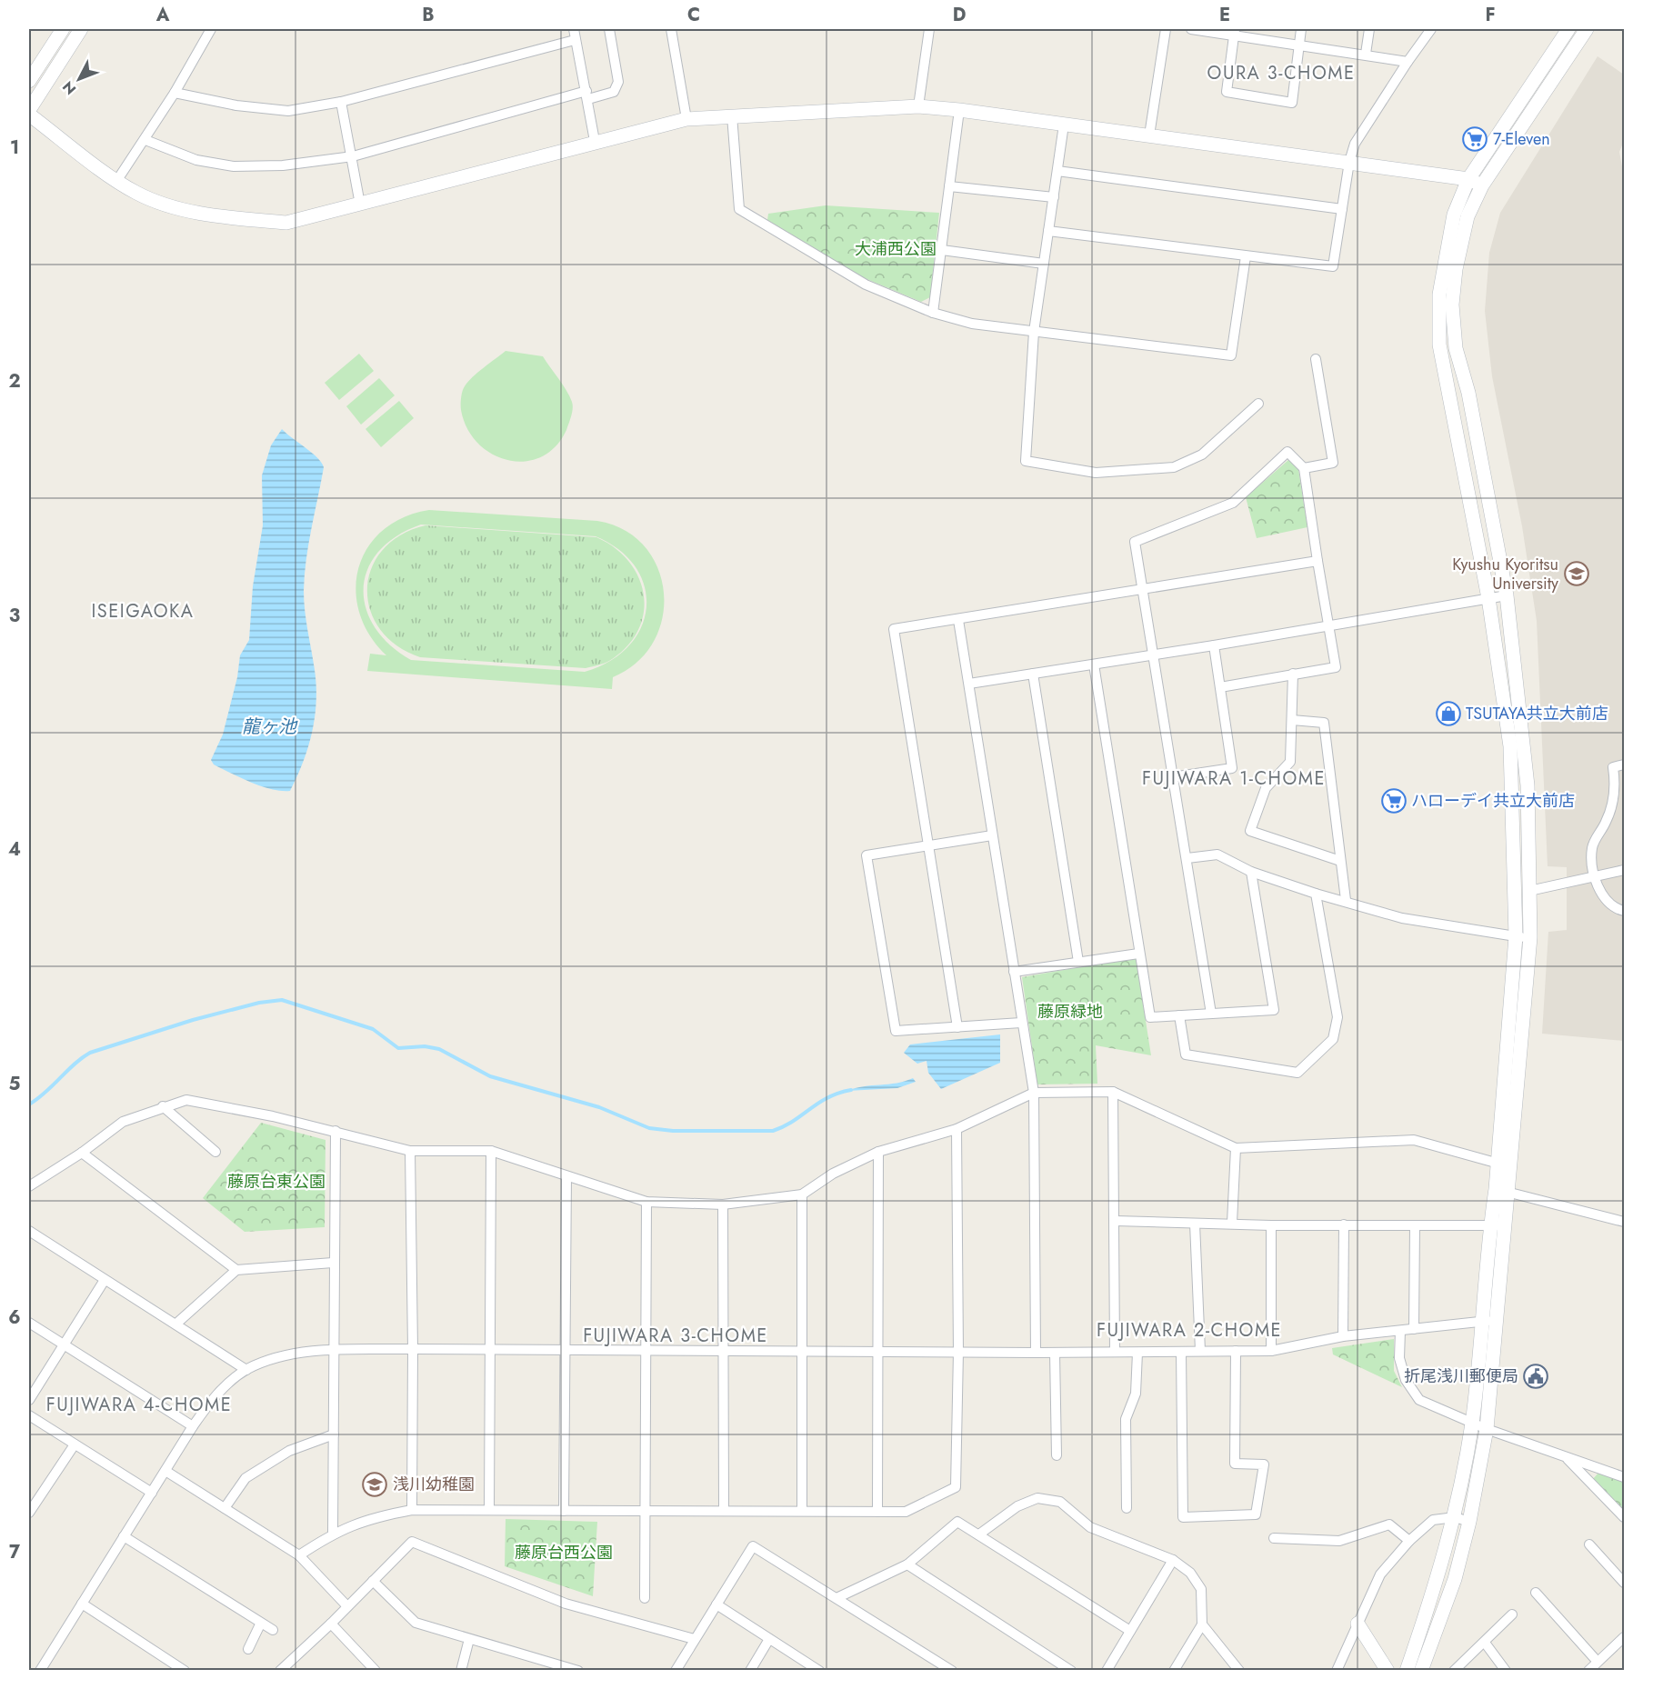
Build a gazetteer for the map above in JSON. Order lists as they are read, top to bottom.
{
  "districts": [
    "OURA 3-CHOME",
    "ISEIGAOKA",
    "FUJIWARA 1-CHOME",
    "FUJIWARA 2-CHOME",
    "FUJIWARA 3-CHOME",
    "FUJIWARA 4-CHOME"
  ],
  "water": ["龍ヶ池"],
  "parks": [
    "大浦西公園",
    "藤原緑地",
    "藤原台東公園",
    "藤原台西公園"
  ],
  "places": {
    "supermarket": ["7-Eleven", "ハローデイ共立大前店"],
    "school or university": ["Kyushu Kyoritsu University", "浅川幼稚園"],
    "shop": ["TSUTAYA共立大前店"],
    "public building": ["折尾浅川郵便局"]
  },
  "north": "bottom left",
  "grid": {
    "columns": [
      "A",
      "B",
      "C",
      "D",
      "E",
      "F"
    ],
    "rows": [
      "1",
      "2",
      "3",
      "4",
      "5",
      "6",
      "7"
    ]
  }
}
